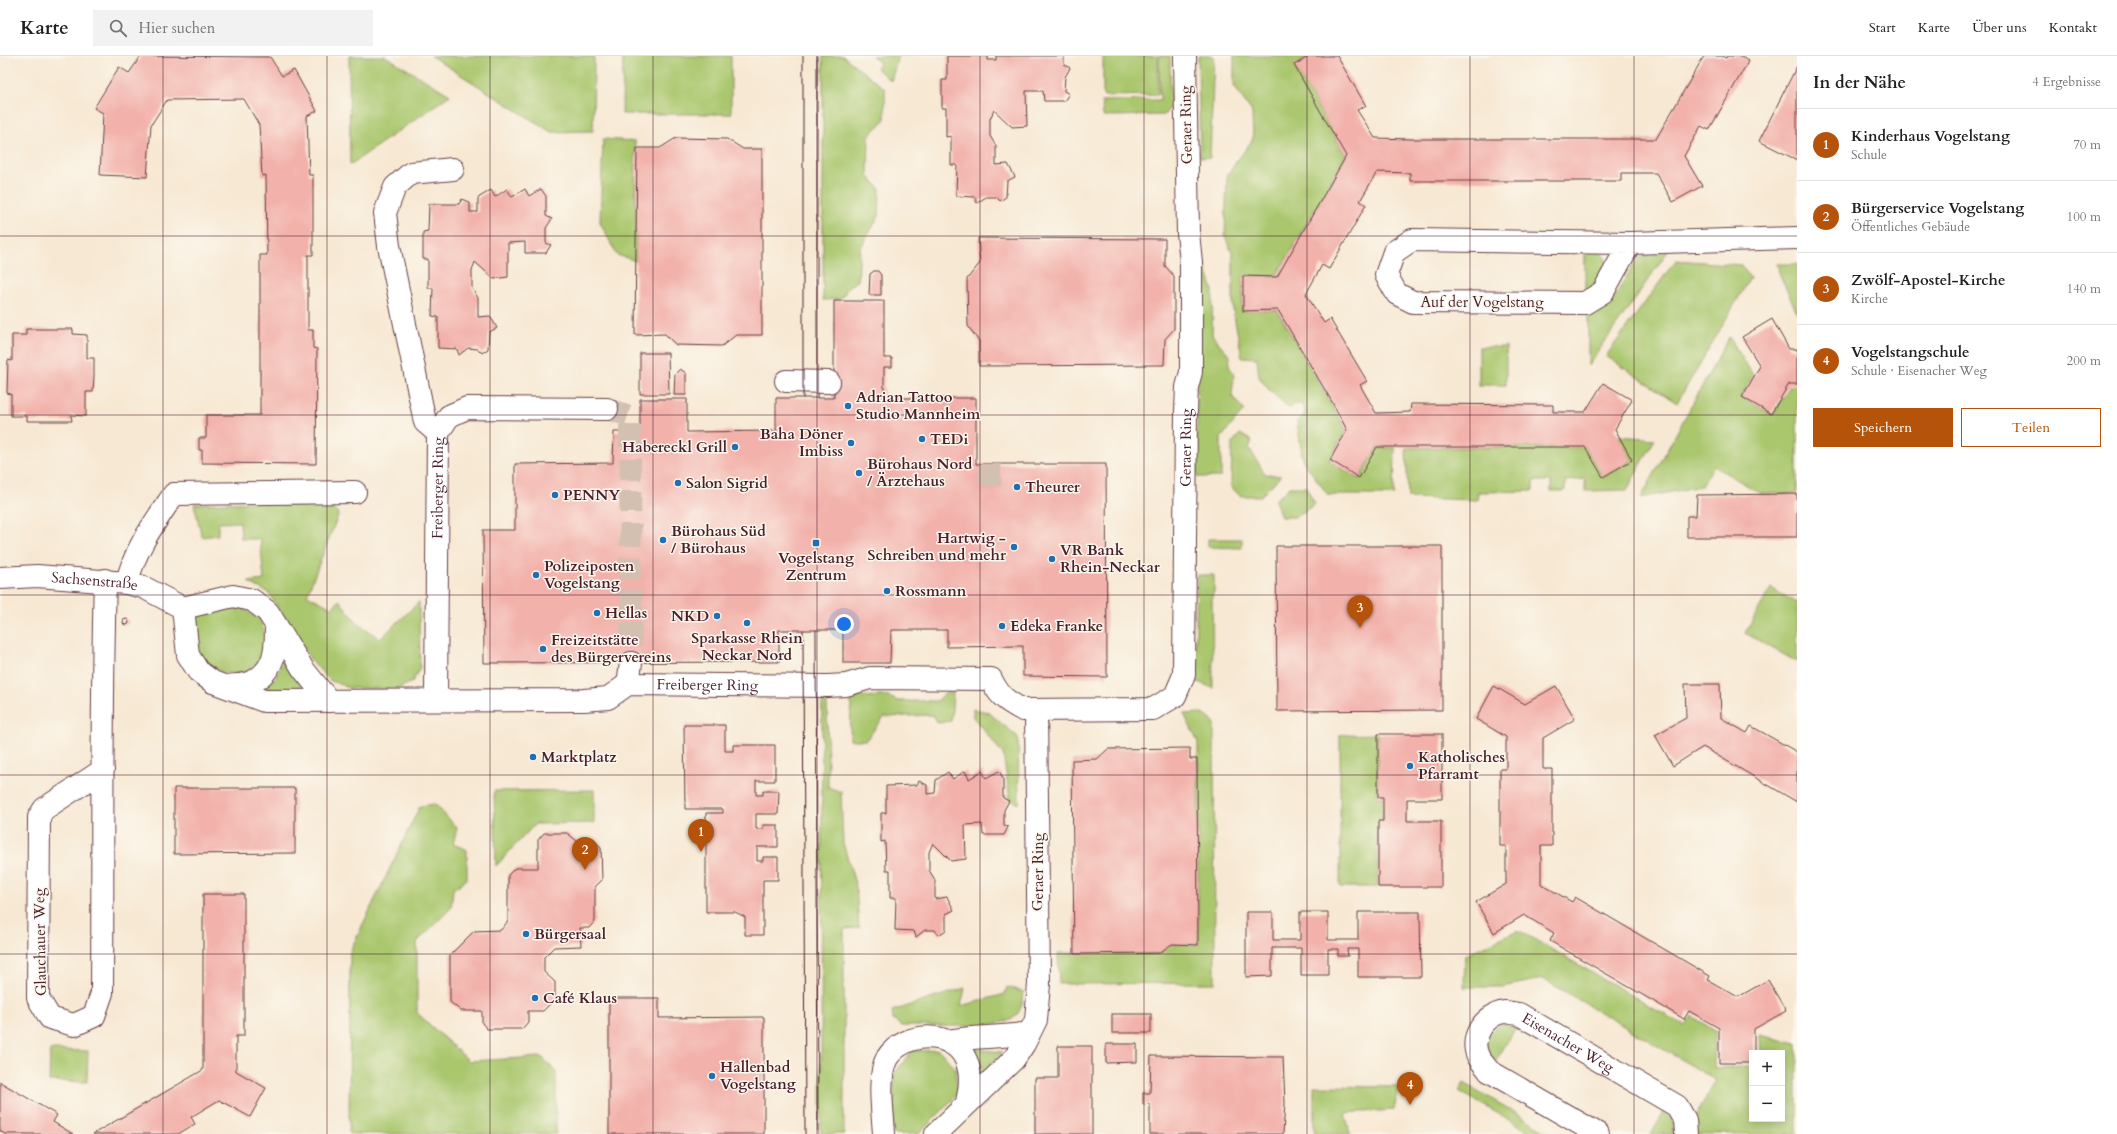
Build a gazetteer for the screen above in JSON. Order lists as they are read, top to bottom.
{
  "streets": {
    "street": [
      "Geraer Ring",
      "Auf der Vogelstang",
      "Freiberger Ring",
      "Sachsenstraße",
      "Glauchauer Weg",
      "Eisenacher Weg"
    ]
  },
  "crossings": [
    ["Geraer Ring", "Freiberger Ring"],
    ["Freiberger Ring", "Sachsenstraße"],
    ["Sachsenstraße", "Glauchauer Weg"]
  ],
  "places": {
    "other": [
      "Adrian Tattoo Studio Mannheim",
      "TEDi",
      "Baha Döner Imbiss",
      "Habereckl Grill",
      "Bürohaus Nord / Ärztehaus",
      "Salon Sigrid",
      "Theurer",
      "PENNY",
      "Bürohaus Süd / Bürohaus",
      "Hartwig - Schreiben und mehr",
      "VR Bank Rhein-Neckar",
      "Polizeiposten Vogelstang",
      "Rossmann",
      "Hellas",
      "NKD",
      "Sparkasse Rhein Neckar Nord",
      "Edeka Franke",
      "Freizeitstätte des Bürgervereins",
      "Marktplatz",
      "Katholisches Pfarramt",
      "Bürgersaal",
      "Café Klaus",
      "Hallenbad Vogelstang"
    ],
    "transit": ["Vogelstang Zentrum"]
  },
  "page": {
    "header": "Karte",
    "search": "Hier suchen",
    "nav": [
      "Start",
      "Karte",
      "Über uns",
      "Kontakt"
    ],
    "heading": ["In der Nähe", "4 Ergebnisse"],
    "list": [
      {
        "mark": "1",
        "name": "Kinderhaus Vogelstang",
        "note": "Schule",
        "value": "70 m"
      },
      {
        "mark": "2",
        "name": "Bürgerservice Vogelstang",
        "note": "Öffentliches Gebäude",
        "value": "100 m"
      },
      {
        "mark": "3",
        "name": "Zwölf-Apostel-Kirche",
        "note": "Kirche",
        "value": "140 m"
      },
      {
        "mark": "4",
        "name": "Vogelstangschule",
        "note": "Schule · Eisenacher Weg",
        "value": "200 m"
      }
    ],
    "buttons": ["Speichern", "Teilen"],
    "pins": [
      "3",
      "1",
      "2",
      "4"
    ],
    "map_buttons": ["+", "−"]
  }
}
